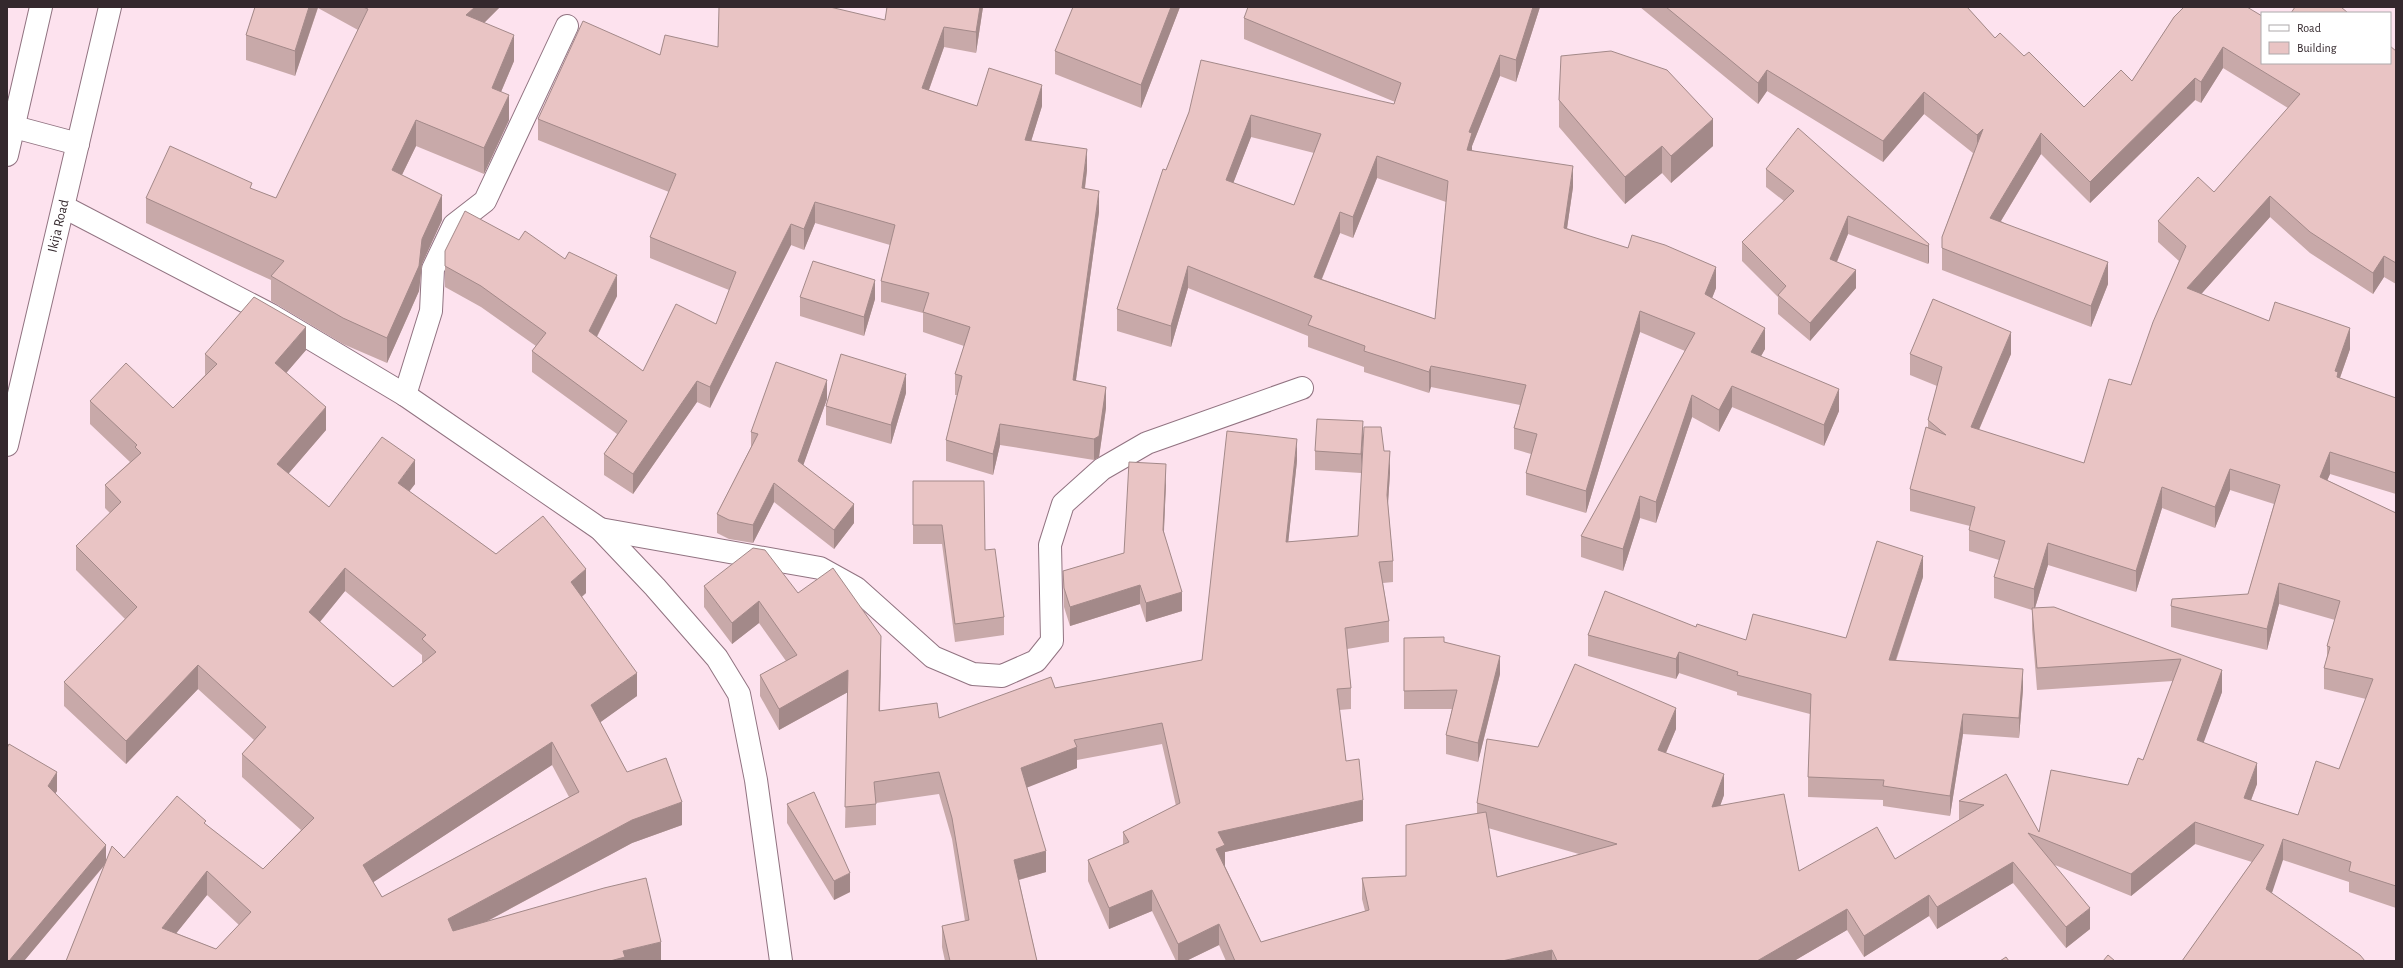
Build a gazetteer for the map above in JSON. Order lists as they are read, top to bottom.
{
  "streets": {
    "street": ["Ikija Road"]
  },
  "legend": ["Road", "Building"]
}
